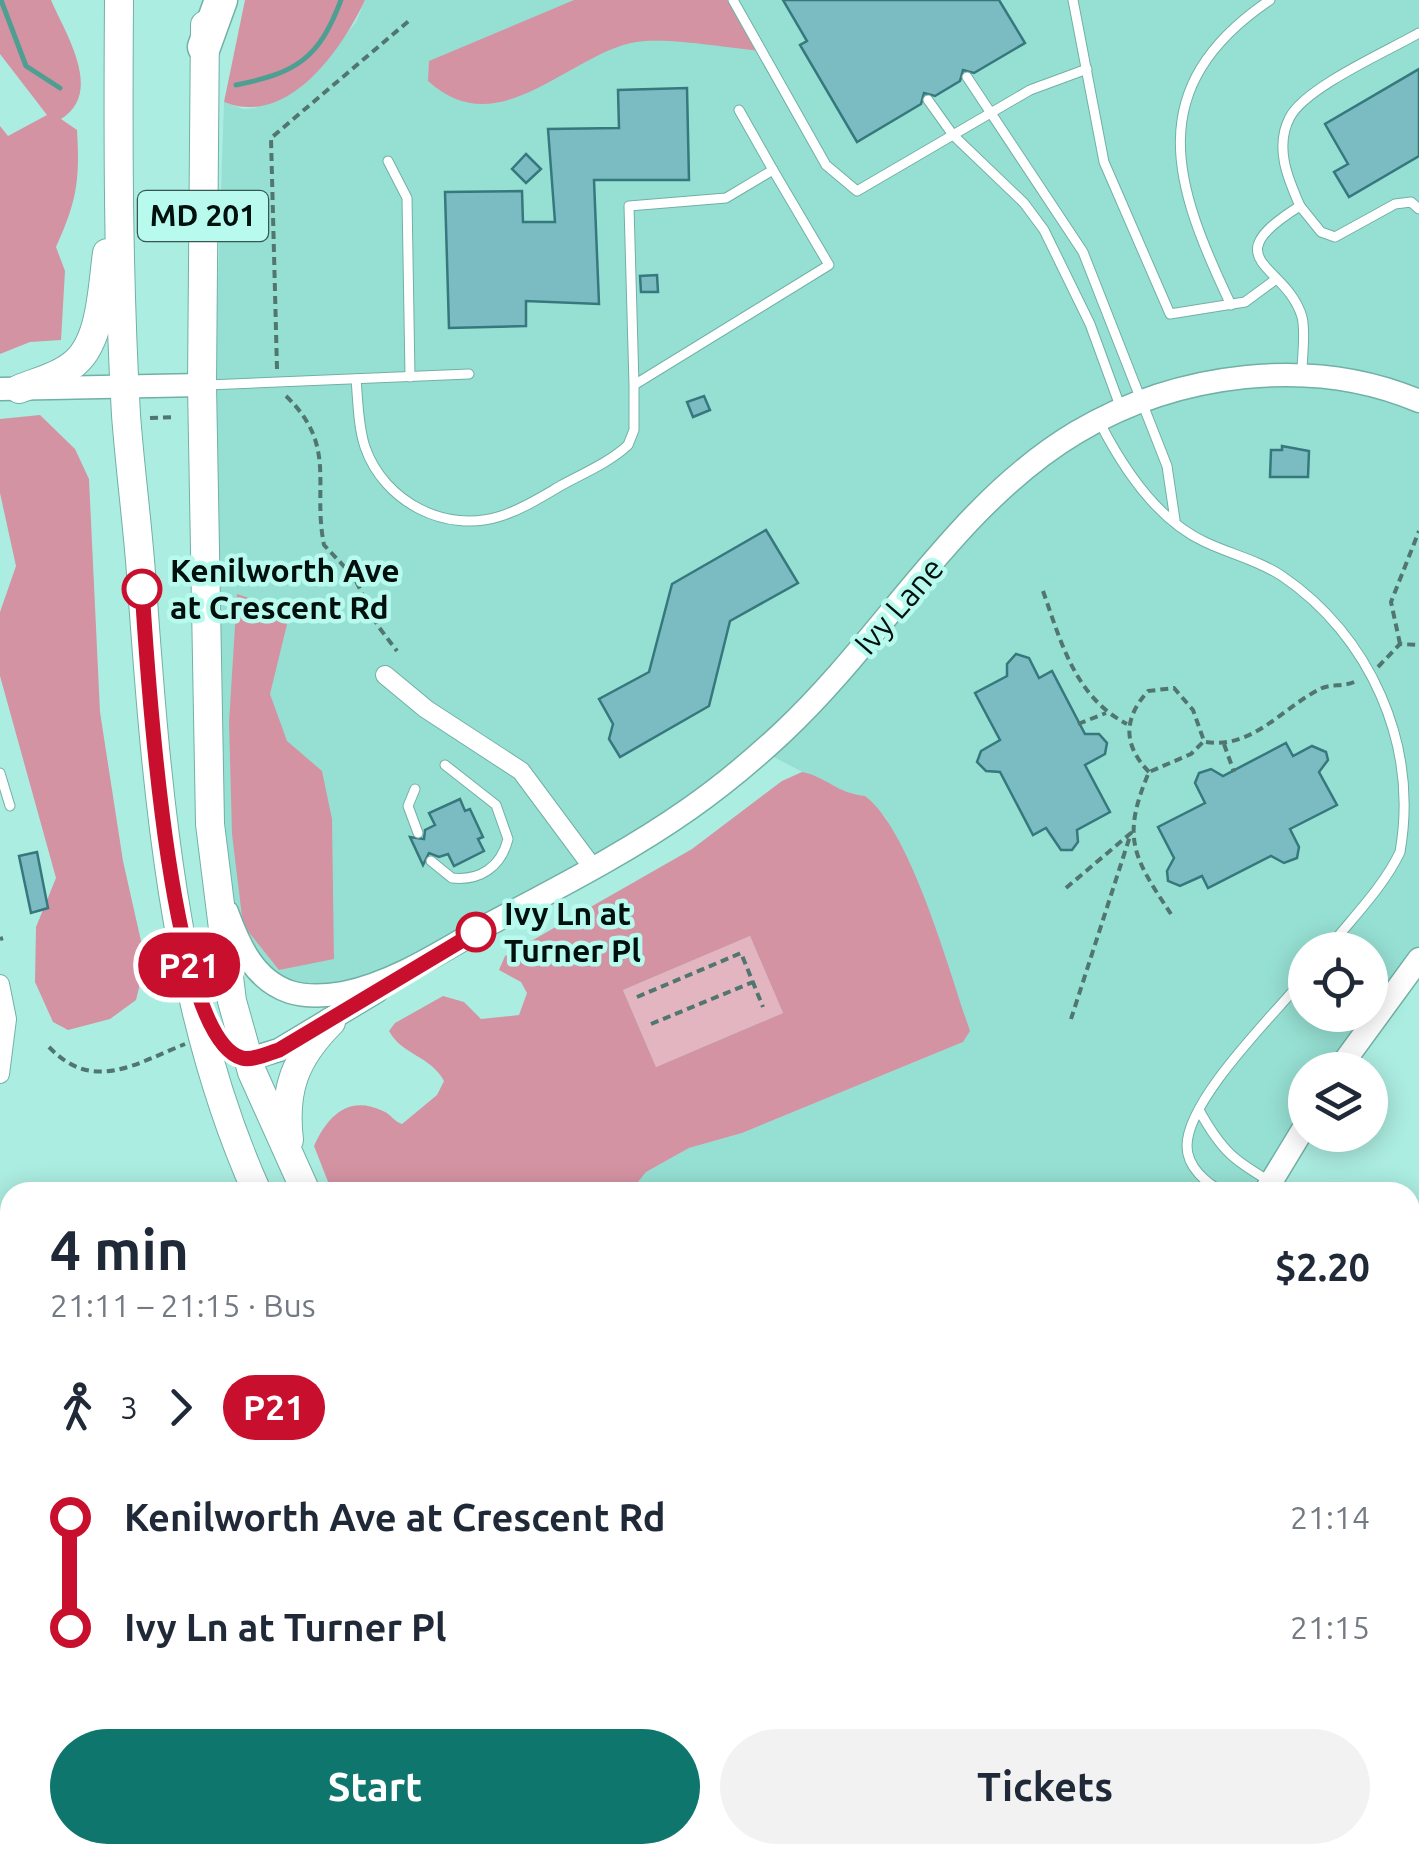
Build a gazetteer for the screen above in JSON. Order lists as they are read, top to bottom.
{
  "streets": {
    "main road": ["MD 201"],
    "street": ["Ivy Lane"]
  },
  "crossings": [
    ["MD 201", "Ivy Lane"]
  ],
  "places": ["Kenilworth Ave at Crescent Rd", "Ivy Ln at Turner Pl"],
  "lines": ["bus line P21"],
  "page": {
    "on_map": "P21",
    "heading": ["4 min", "21:11 – 21:15 · Bus", "$2.20"],
    "legs": ["3", "P21"],
    "list": [
      {
        "name": "Kenilworth Ave at Crescent Rd",
        "value": "21:14"
      },
      {
        "name": "Ivy Ln at Turner Pl",
        "value": "21:15"
      }
    ],
    "buttons": ["Start", "Tickets"]
  }
}
